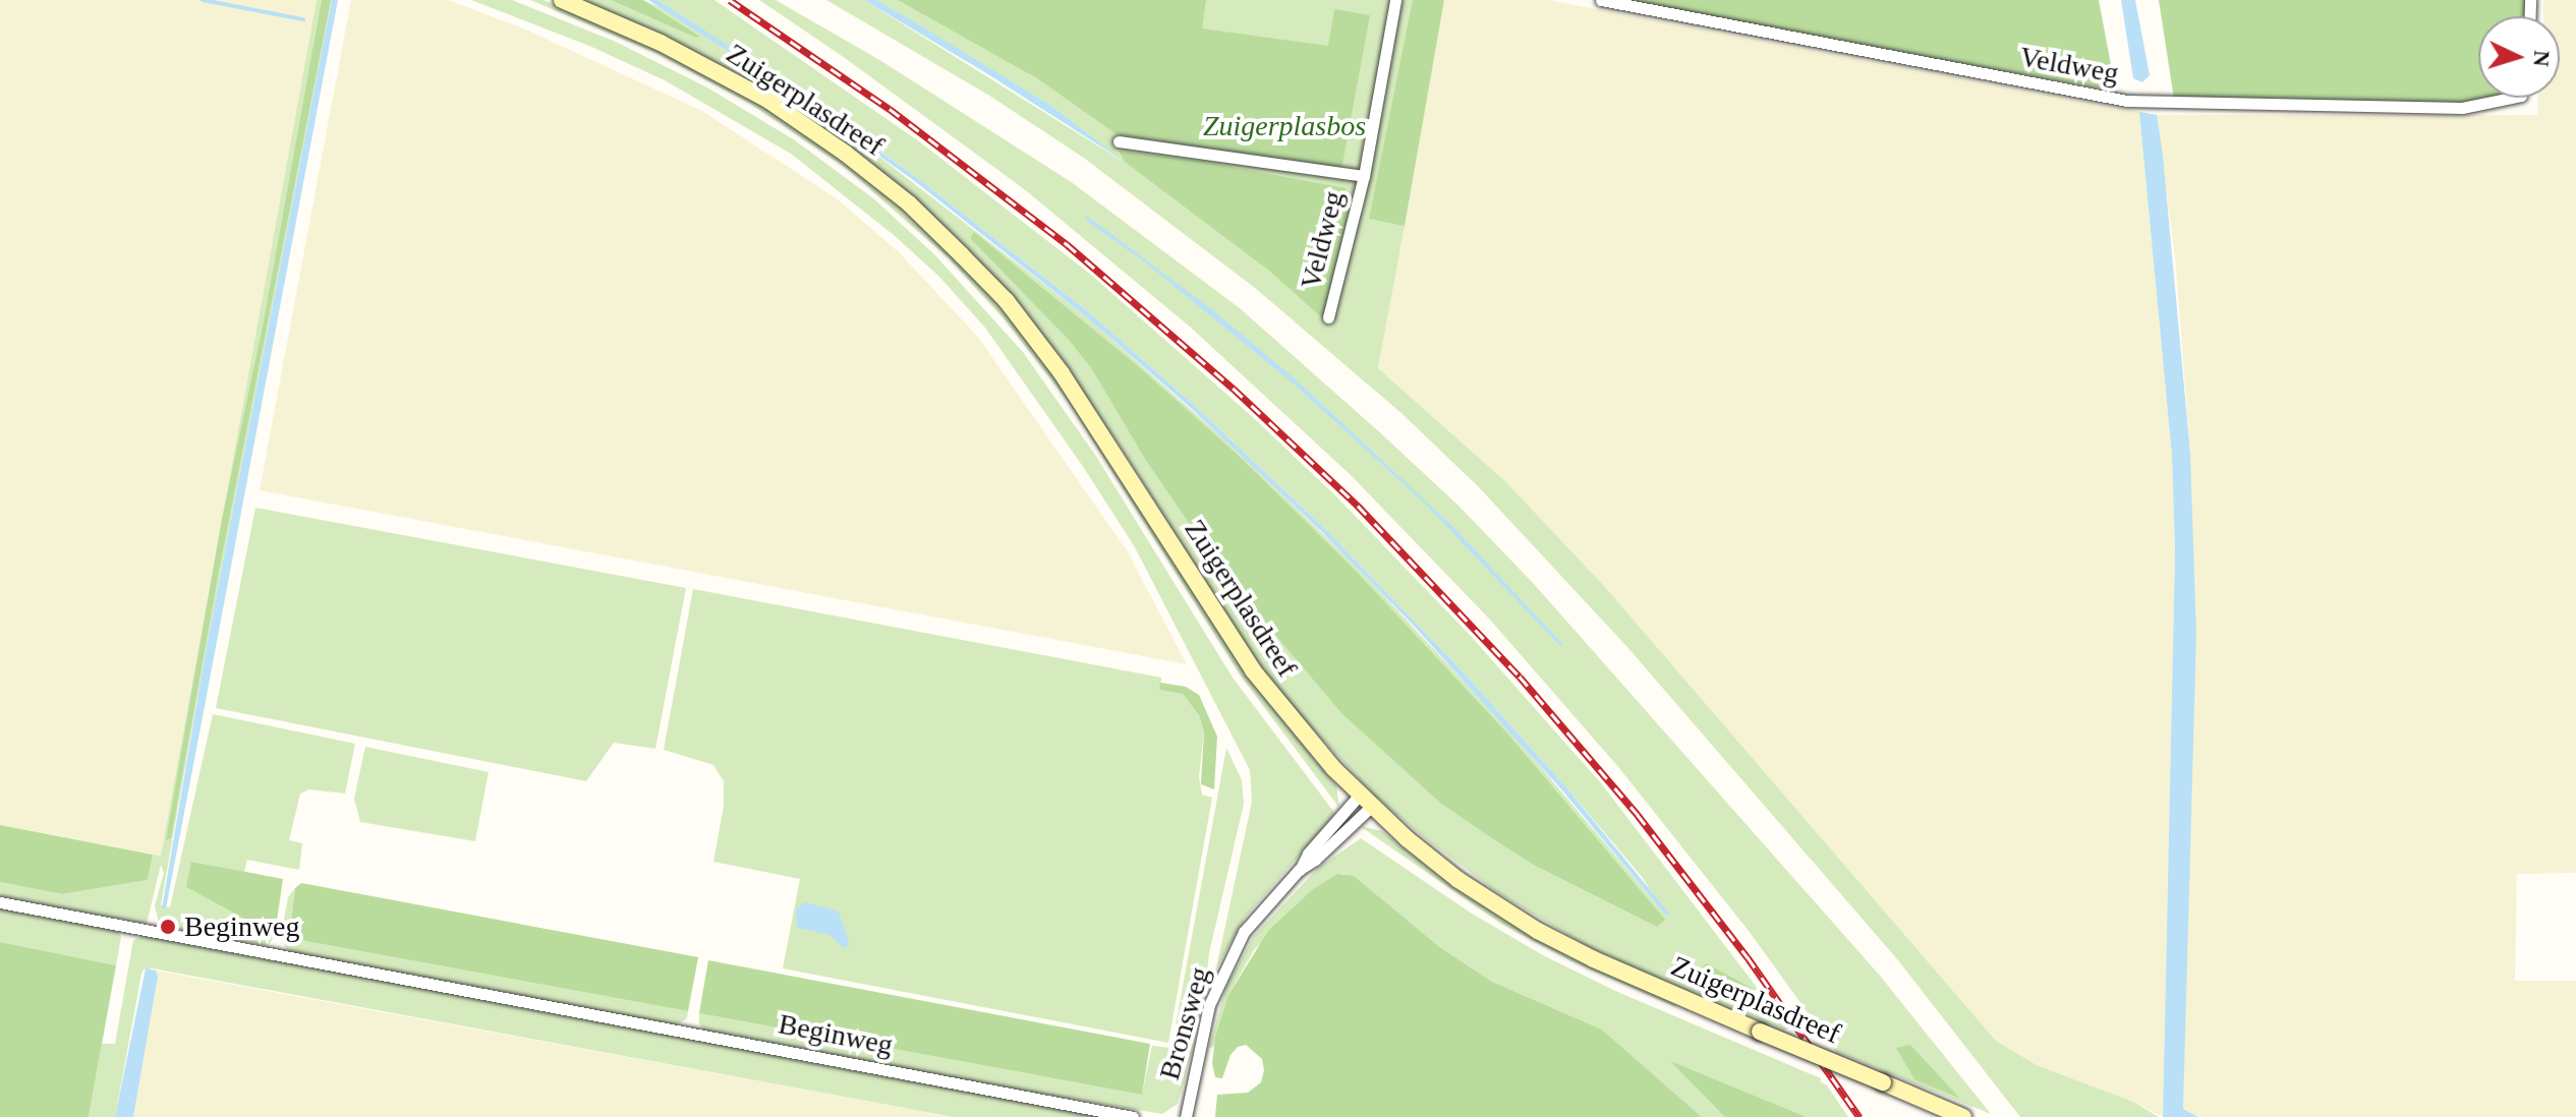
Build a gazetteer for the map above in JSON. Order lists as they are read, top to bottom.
{
  "streets": {
    "main road": ["Zuigerplasdreef"],
    "street": ["Veldweg", "Bronsweg", "Beginweg"]
  },
  "crossings": [
    ["Zuigerplasdreef", "Bronsweg"]
  ],
  "parks": ["Zuigerplasbos"],
  "places": ["Beginweg"],
  "north": "right"
}
